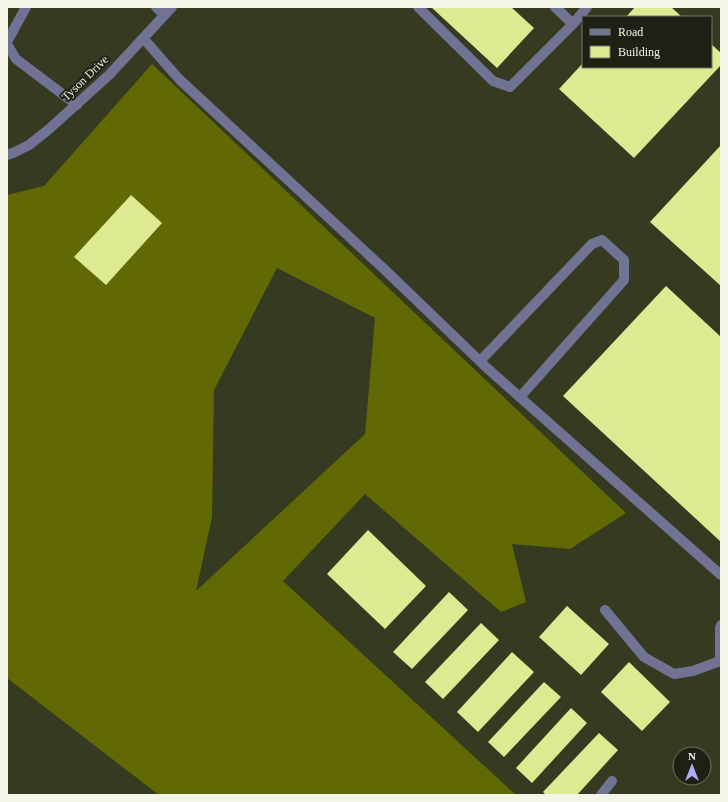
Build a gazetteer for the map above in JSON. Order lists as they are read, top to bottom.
{
  "streets": {
    "street": ["Tyson Drive"]
  },
  "legend": ["Road", "Building"],
  "north": "top"
}
